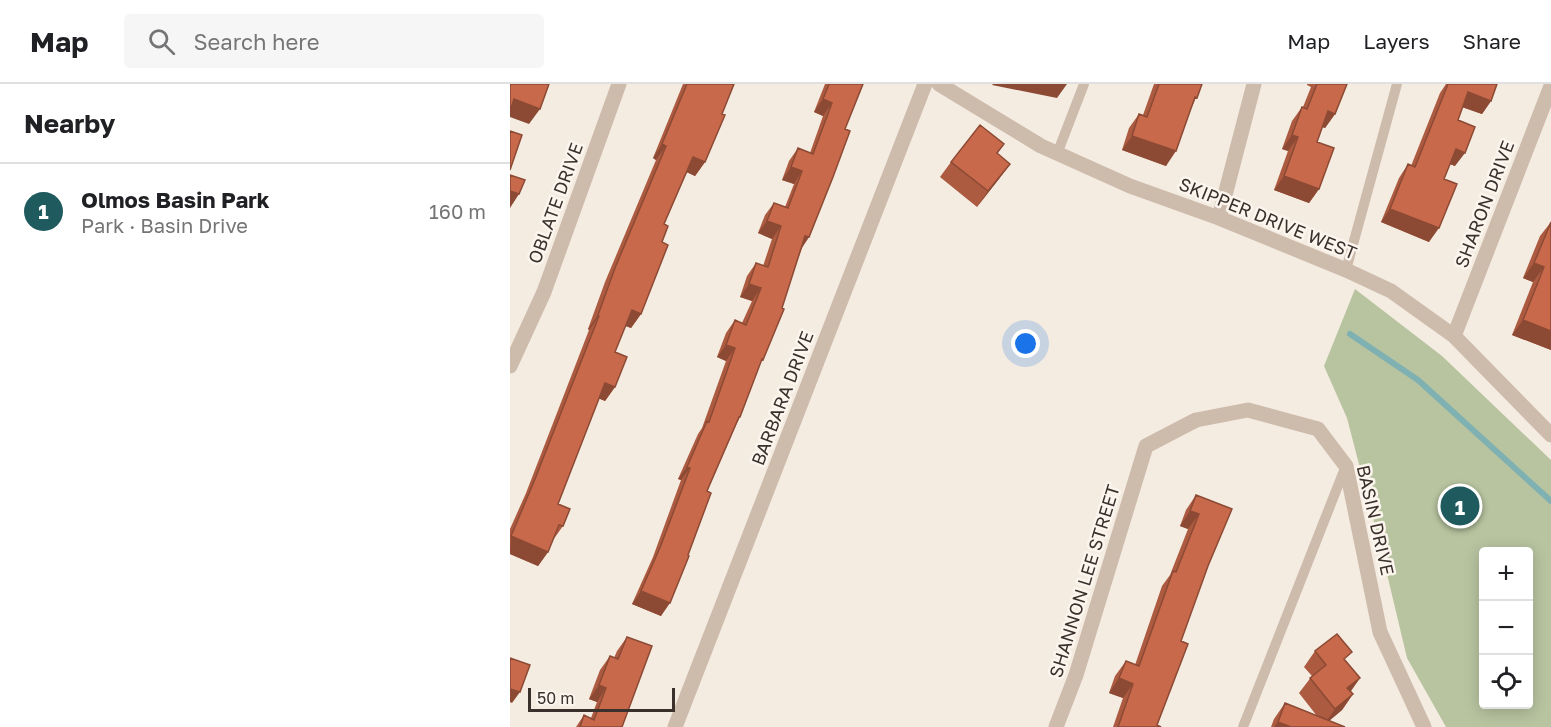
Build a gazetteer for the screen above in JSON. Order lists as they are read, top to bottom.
{
  "streets": {
    "street": [
      "OBLATE DRIVE",
      "SHARON DRIVE",
      "SKIPPER DRIVE WEST",
      "BARBARA DRIVE",
      "BASIN DRIVE",
      "SHANNON LEE STREET"
    ]
  },
  "crossings": [
    ["SHARON DRIVE", "SKIPPER DRIVE WEST"],
    ["BASIN DRIVE", "SHANNON LEE STREET"]
  ],
  "scale_bar": "50 m",
  "page": {
    "header": "Map",
    "search": "Search here",
    "nav": ["Map", "Layers", "Share"],
    "heading": "Nearby",
    "list": [
      {
        "mark": "1",
        "name": "Olmos Basin Park",
        "note": "Park · Basin Drive",
        "value": "160 m"
      }
    ],
    "pins": "1",
    "map_buttons": ["+", "−"],
    "scale": "50 m"
  }
}
